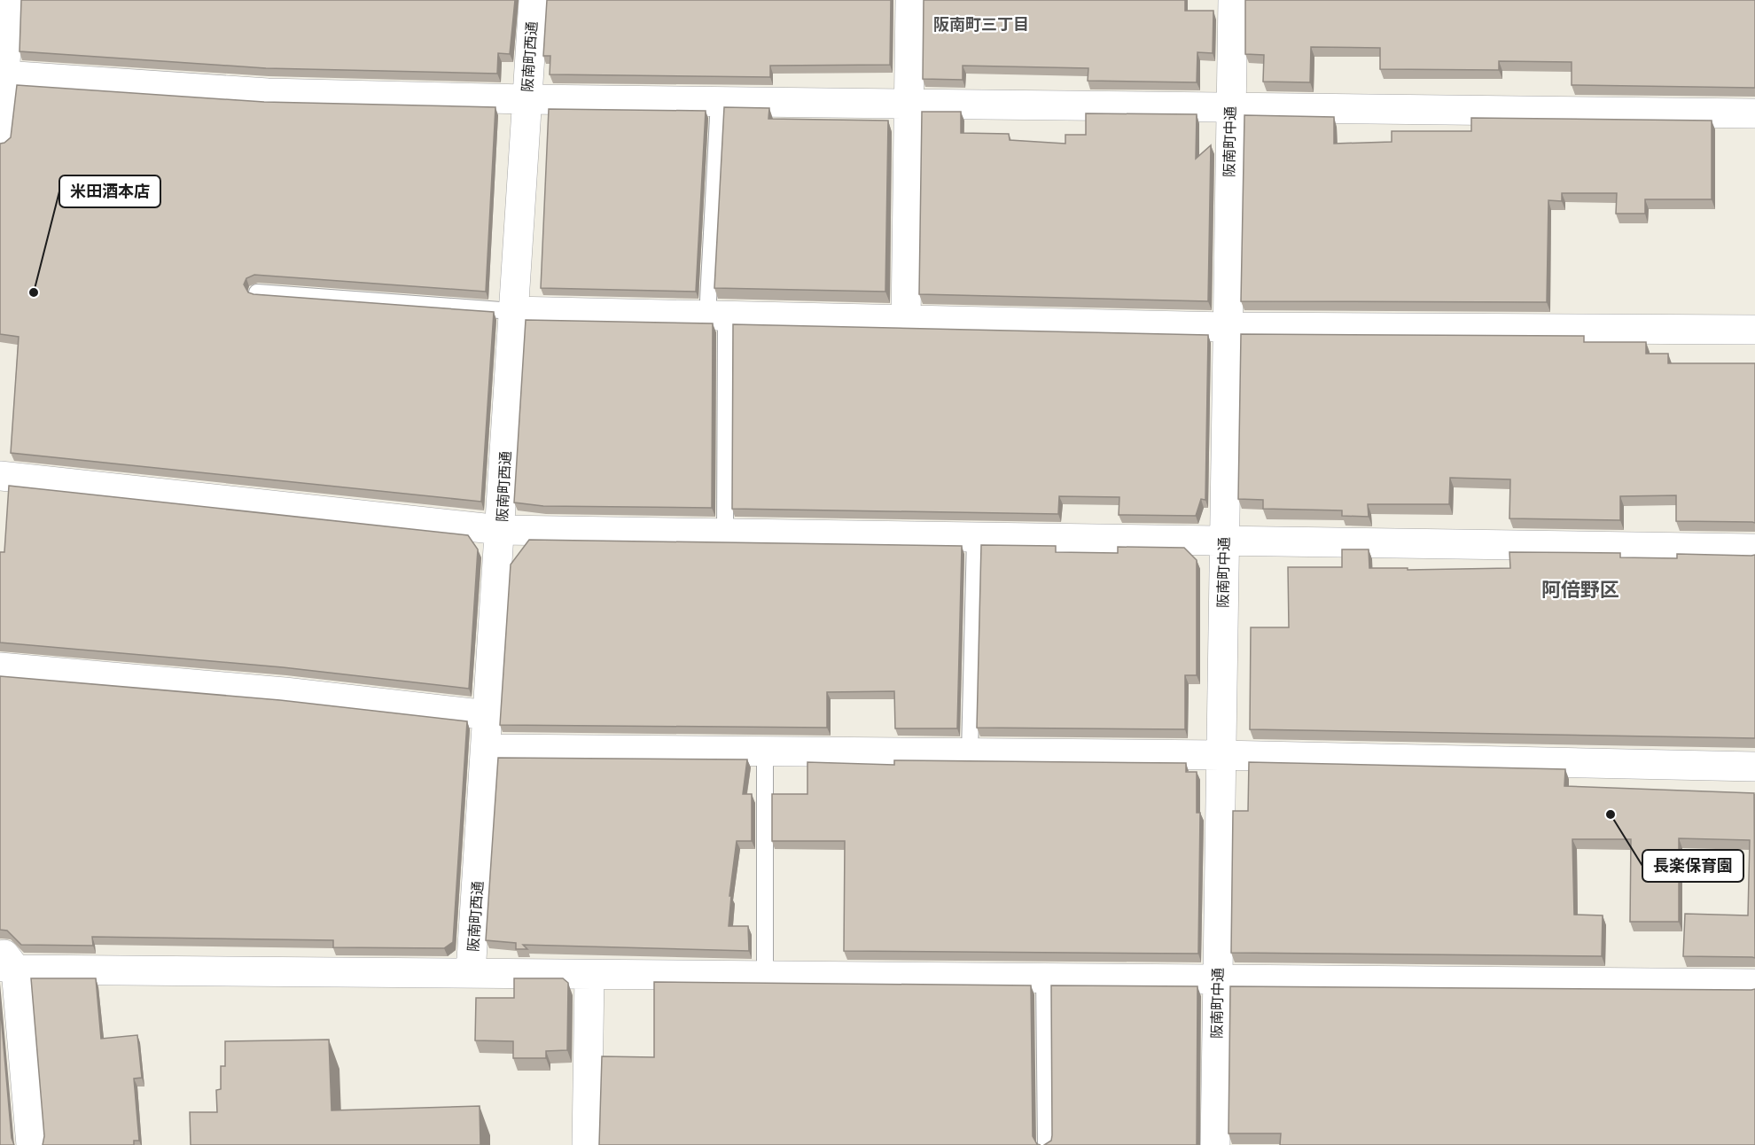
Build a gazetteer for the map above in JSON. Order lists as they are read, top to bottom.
{
  "streets": {
    "street": ["阪南町西通", "阪南町中通"]
  },
  "districts": ["阪南町三丁目", "阿倍野区"],
  "places": ["米田酒本店", "長楽保育園"]
}
